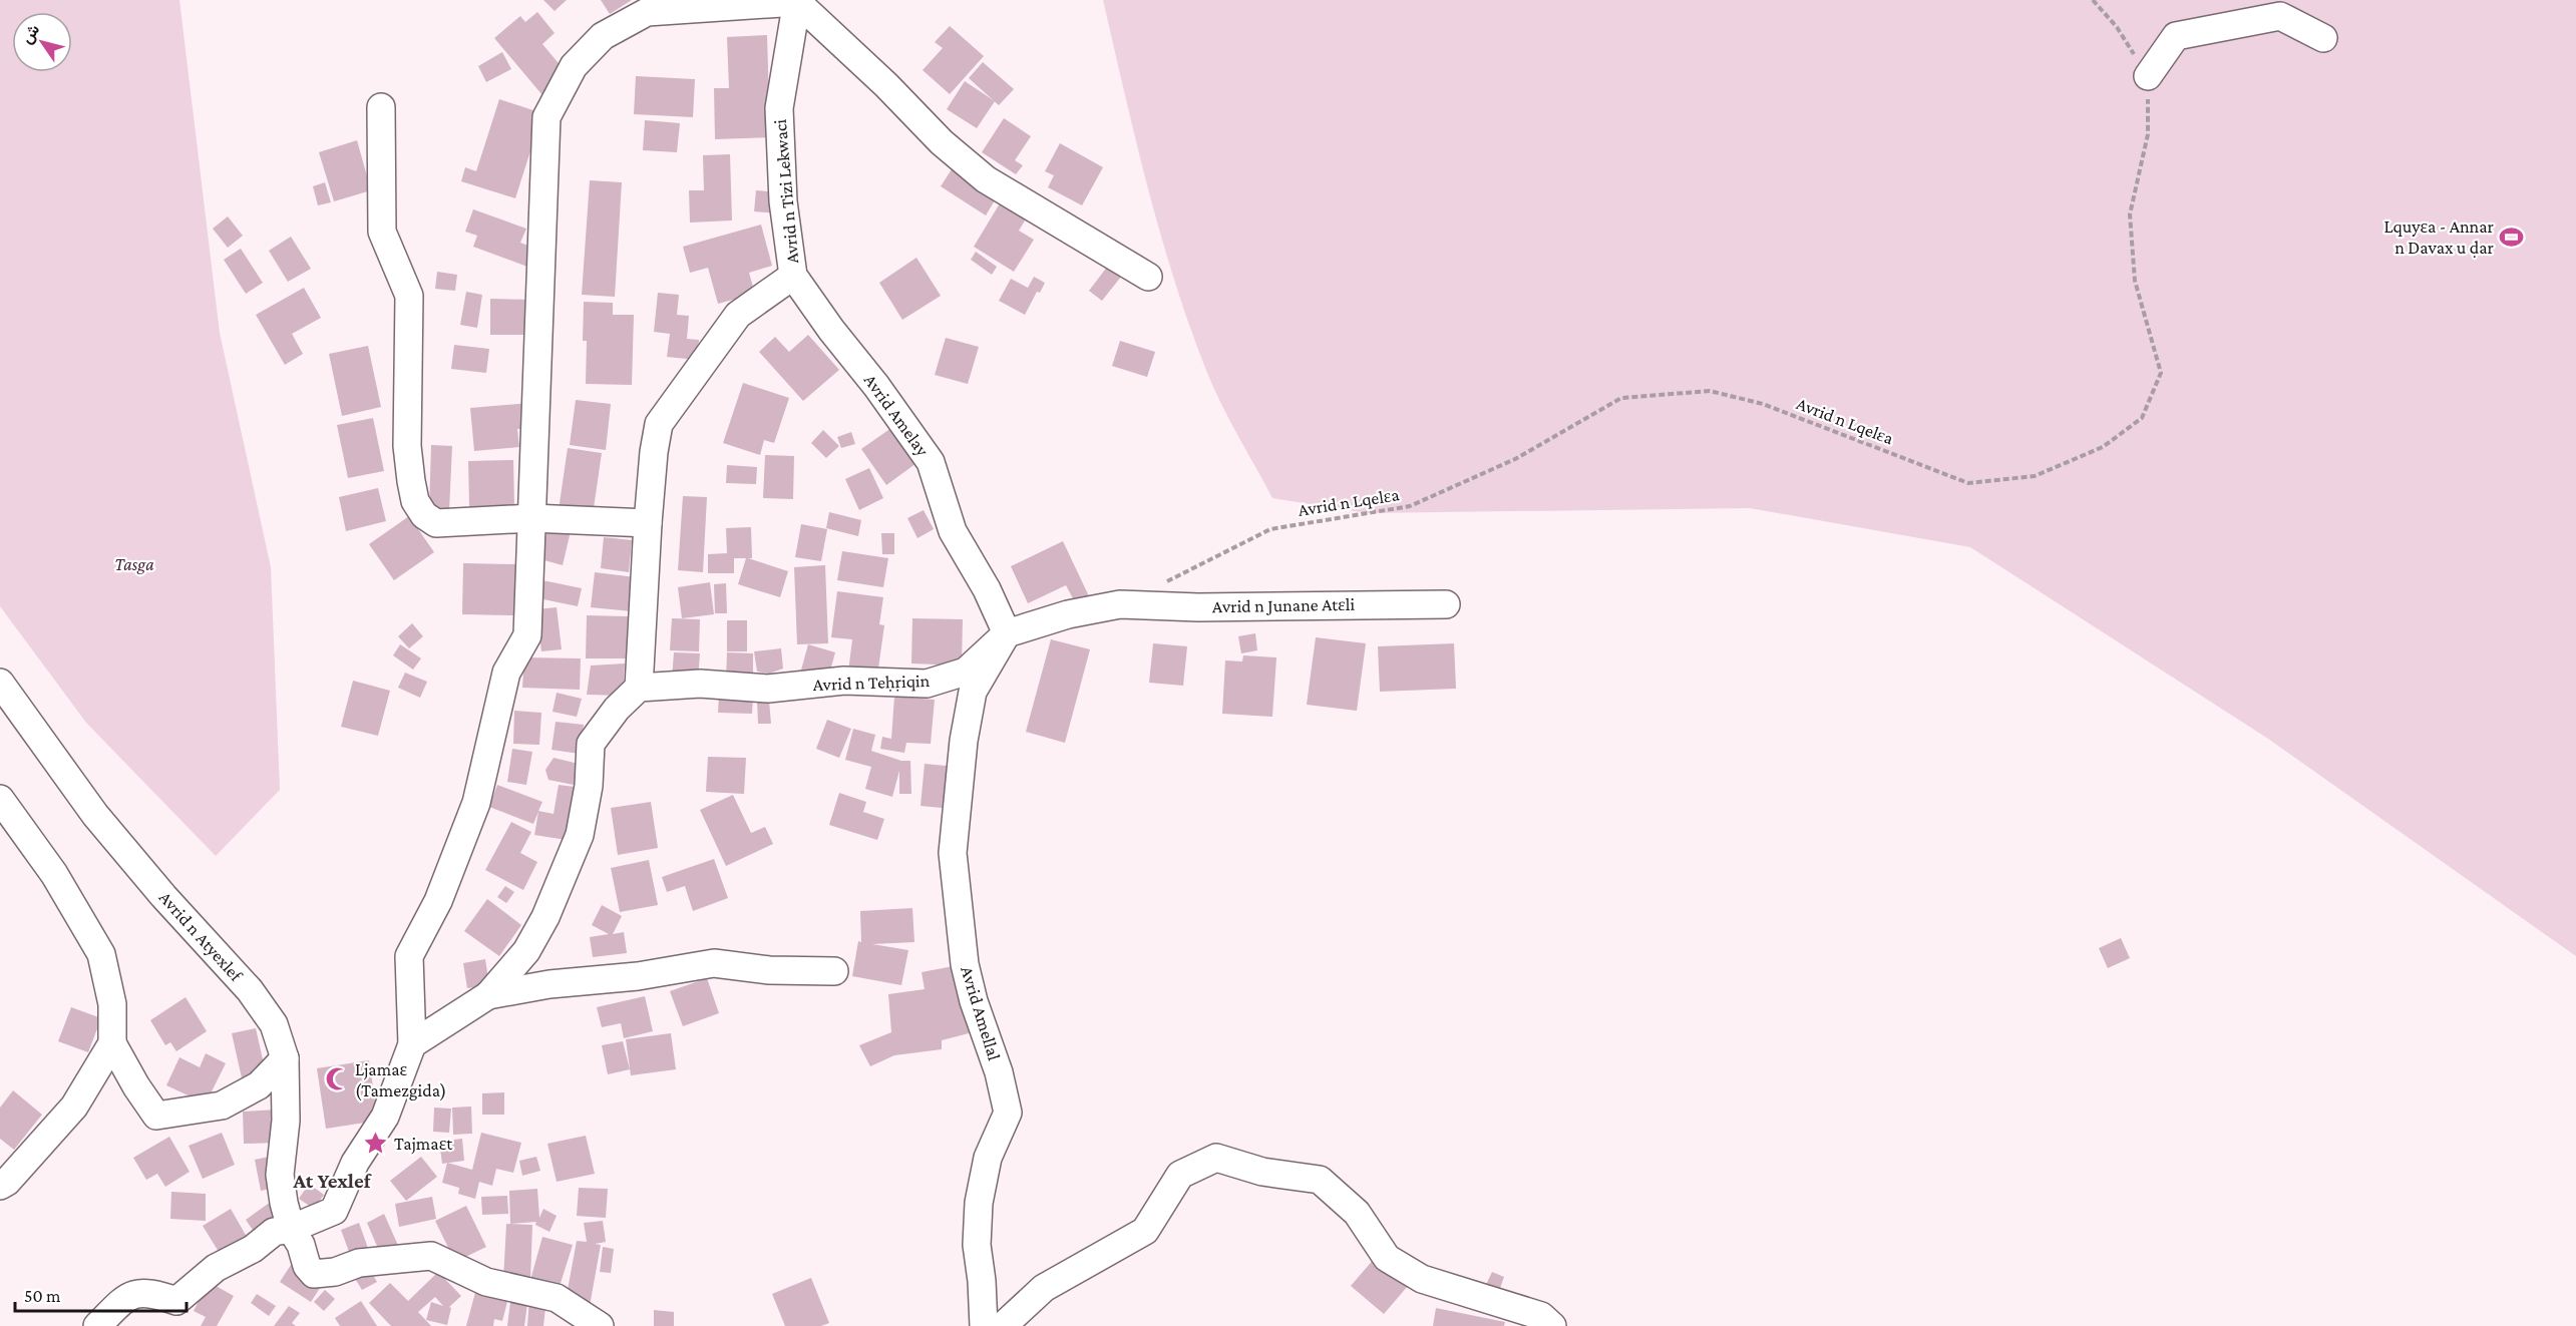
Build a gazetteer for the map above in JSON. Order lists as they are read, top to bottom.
{
  "streets": {
    "street": [
      "Avrid n Tizi Lekwaci",
      "Avrid Amelay",
      "Avrid n Junane Atɛli",
      "Avrid n Teḥṛiqin",
      "Avrid n Atyexlef",
      "Avrid Amellal"
    ],
    "path": ["Avrid n Lqelɛa"]
  },
  "crossings": [
    ["Avrid n Tizi Lekwaci", "Avrid Amelay"],
    ["Avrid Amelay", "Avrid n Teḥṛiqin"],
    ["Avrid Amelay", "Avrid Amellal"],
    ["Avrid n Junane Atɛli", "Avrid n Teḥṛiqin"],
    ["Avrid n Teḥṛiqin", "Avrid Amellal"]
  ],
  "districts": ["At Yexlef"],
  "parks": ["Tasga"],
  "places": {
    "sports": ["Lquyɛa - Annar n Davax u ḍar"],
    "mosque": ["Ljamaɛ (Tamezgida)"],
    "place": ["Tajmaɛt"]
  },
  "scale_bar": "50 m",
  "north": "top left"
}
